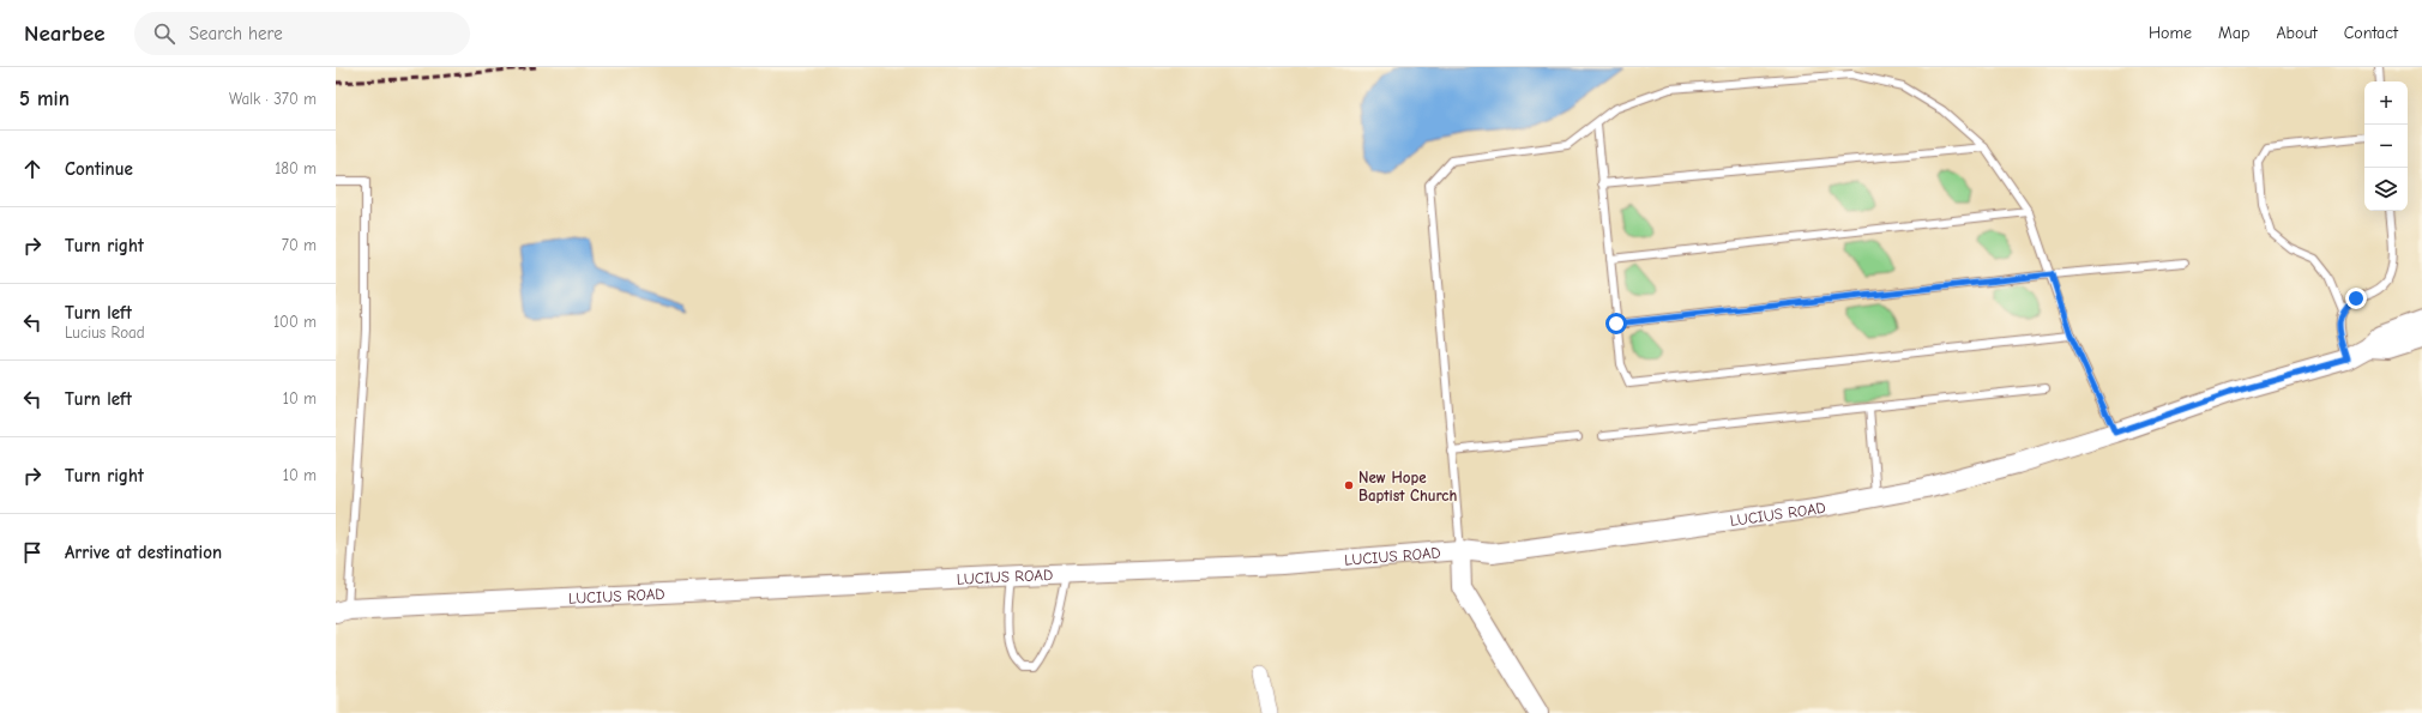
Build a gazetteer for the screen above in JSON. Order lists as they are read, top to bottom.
{
  "streets": {
    "street": ["LUCIUS ROAD"]
  },
  "places": ["New Hope Baptist Church"],
  "page": {
    "header": "Nearbee",
    "search": "Search here",
    "nav": [
      "Home",
      "Map",
      "About",
      "Contact"
    ],
    "heading": ["5 min", "Walk · 370 m"],
    "map_buttons": ["+", "−"],
    "list": [
      ["Continue", "180 m"],
      ["Turn right", "70 m"],
      ["Turn left", "Lucius Road", "100 m"],
      ["Turn left", "10 m"],
      ["Turn right", "10 m"],
      "Arrive at destination"
    ]
  }
}
